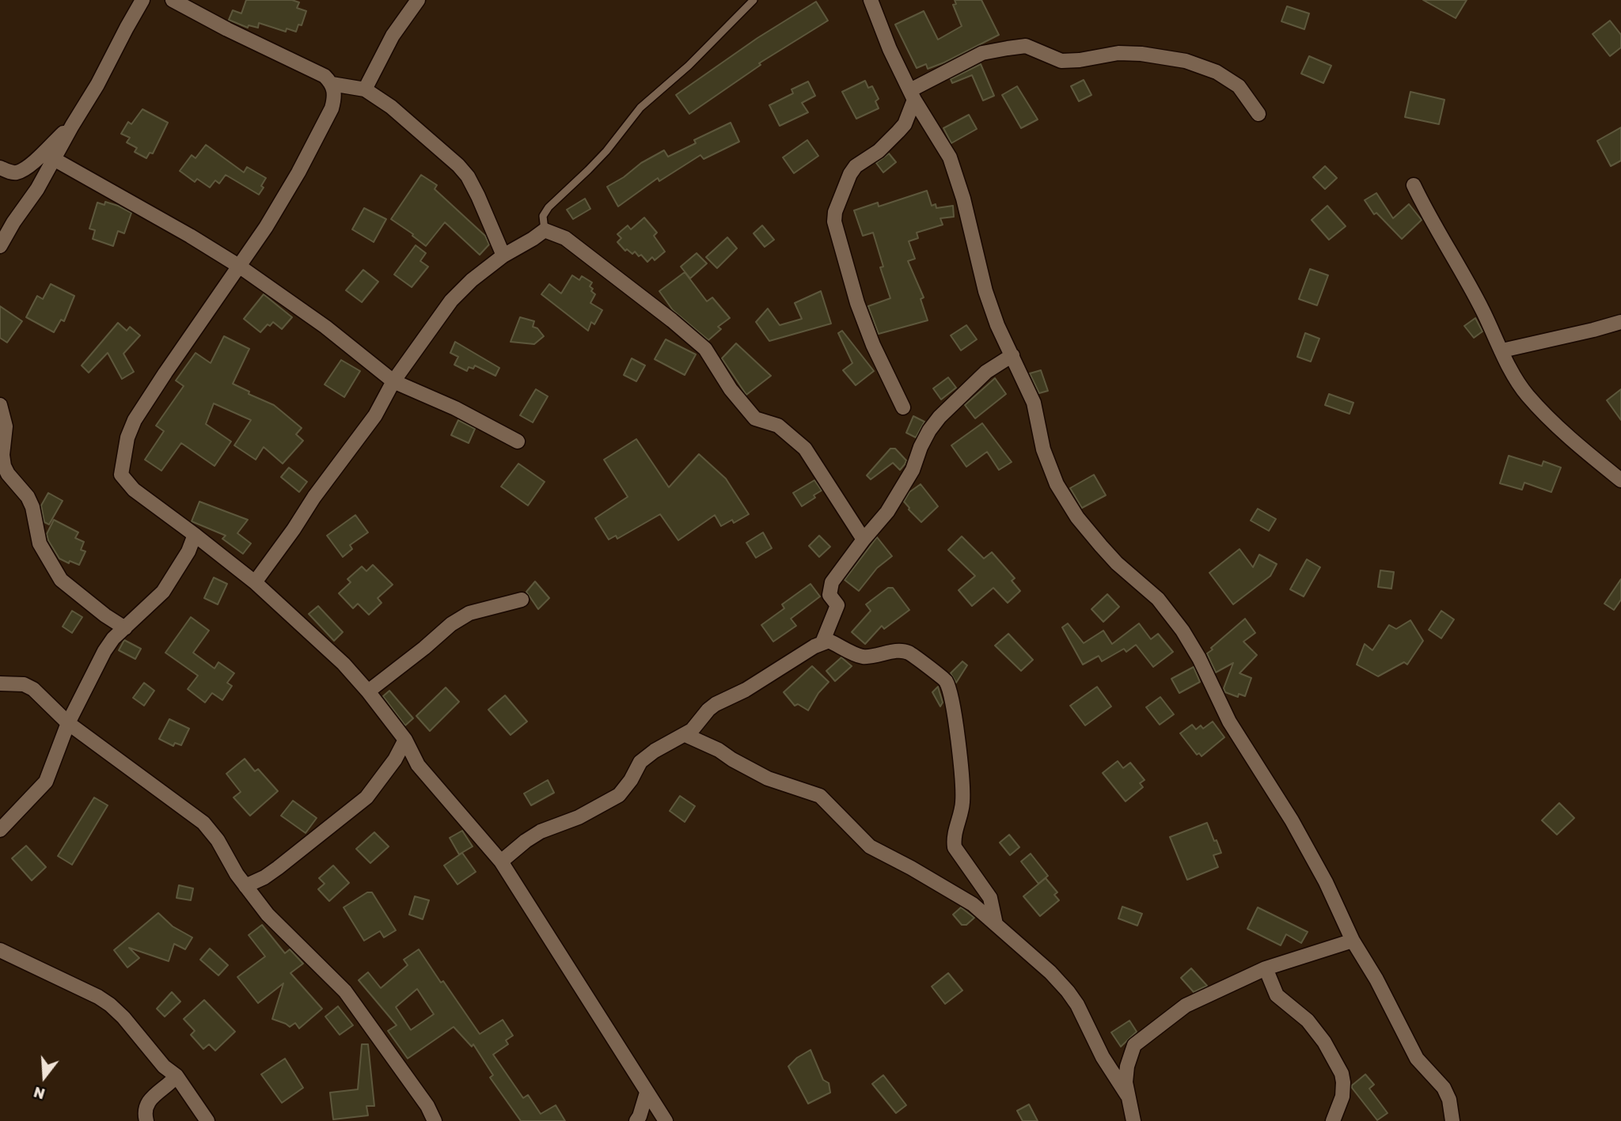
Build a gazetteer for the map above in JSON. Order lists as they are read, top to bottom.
{
  "north": "bottom"
}
